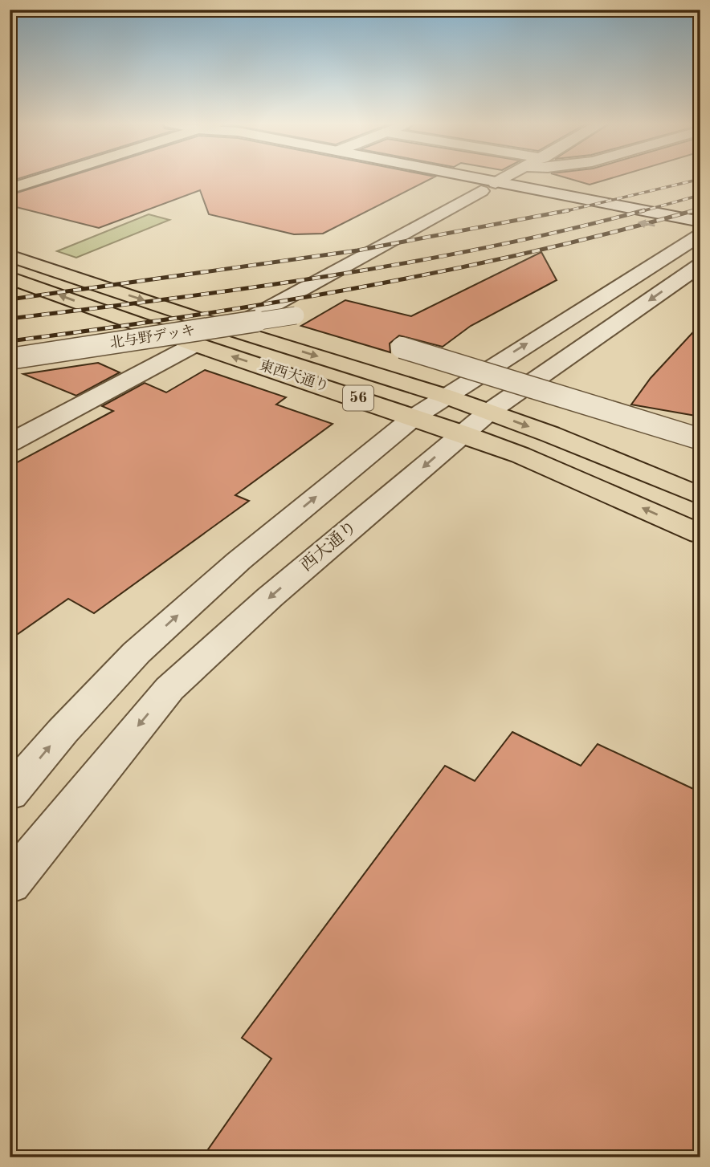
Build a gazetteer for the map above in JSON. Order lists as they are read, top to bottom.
{
  "streets": {
    "main road": ["東西大通り", "56"],
    "street": ["北与野デッキ", "西大通り"]
  },
  "crossings": [
    ["東西大通り", "西大通り"]
  ]
}
